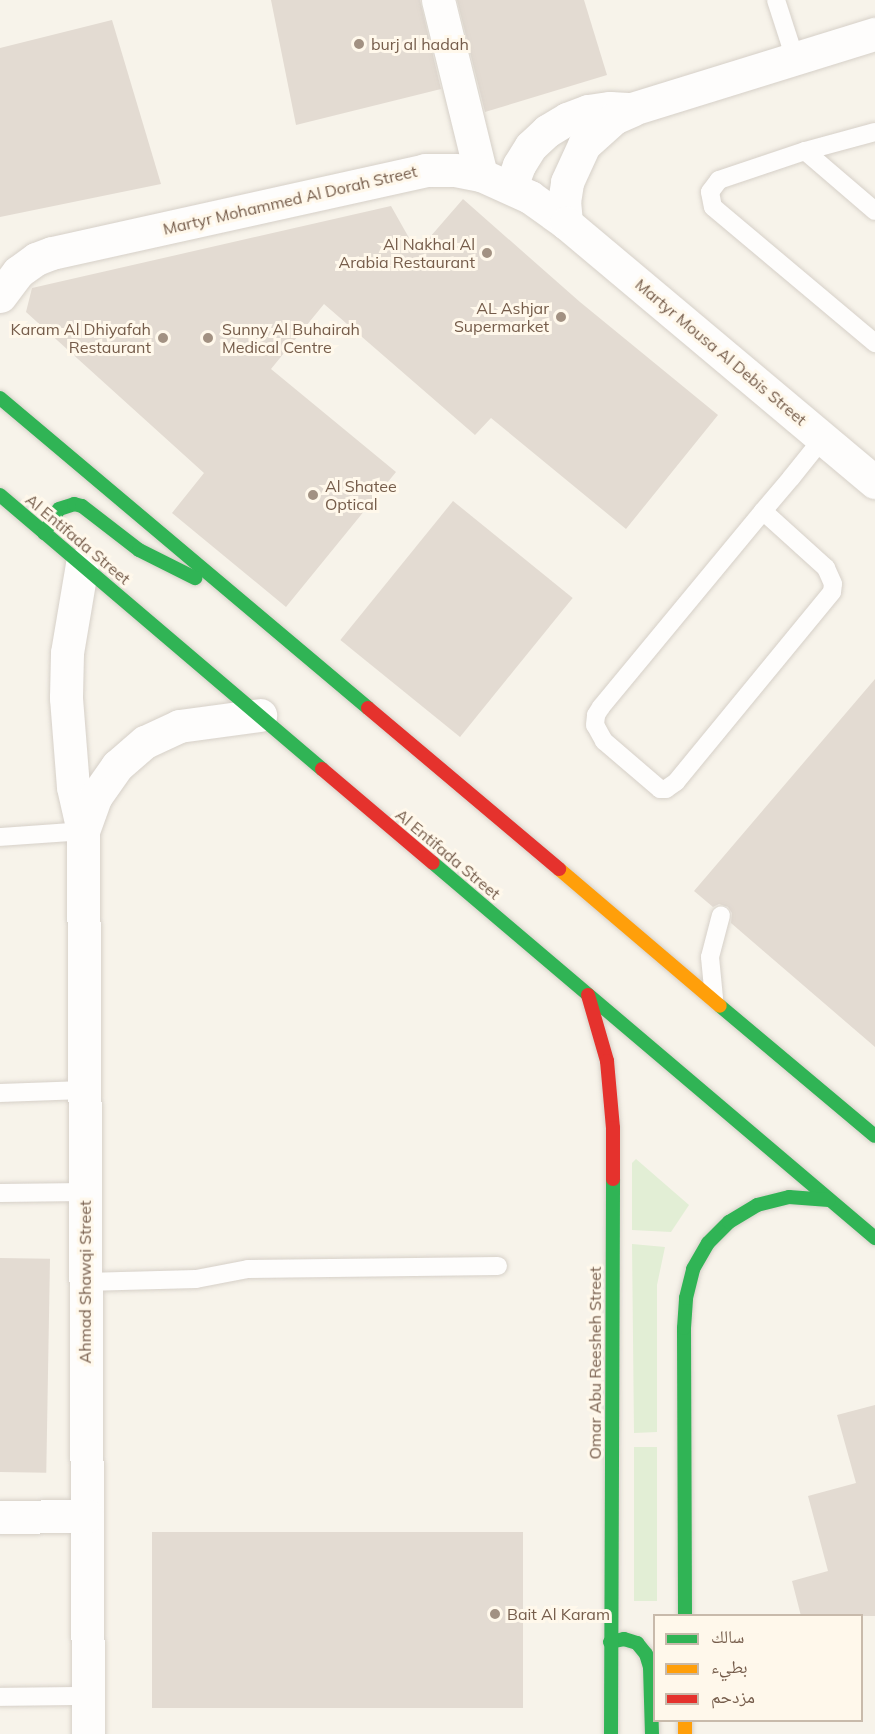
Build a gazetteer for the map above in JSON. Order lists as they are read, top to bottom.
{
  "streets": {
    "main road": ["Al Entifada Street", "Omar Abu Reesheh Street"],
    "street": ["Martyr Mohammed Al Dorah Street", "Martyr Mousa Al Debis Street", "Ahmad Shawqi Street"]
  },
  "crossings": [
    ["Martyr Mohammed Al Dorah Street", "Martyr Mousa Al Debis Street"],
    ["Al Entifada Street", "Ahmad Shawqi Street"],
    ["Al Entifada Street", "Omar Abu Reesheh Street"]
  ],
  "places": [
    "burj al hadah",
    "Al Nakhal Al Arabia Restaurant",
    "AL Ashjar Supermarket",
    "Karam Al Dhiyafah Restaurant",
    "Sunny Al Buhairah Medical Centre",
    "Al Shatee Optical",
    "Bait Al Karam"
  ],
  "legend": ["سالك", "بطيء", "مزدحم"]
}
